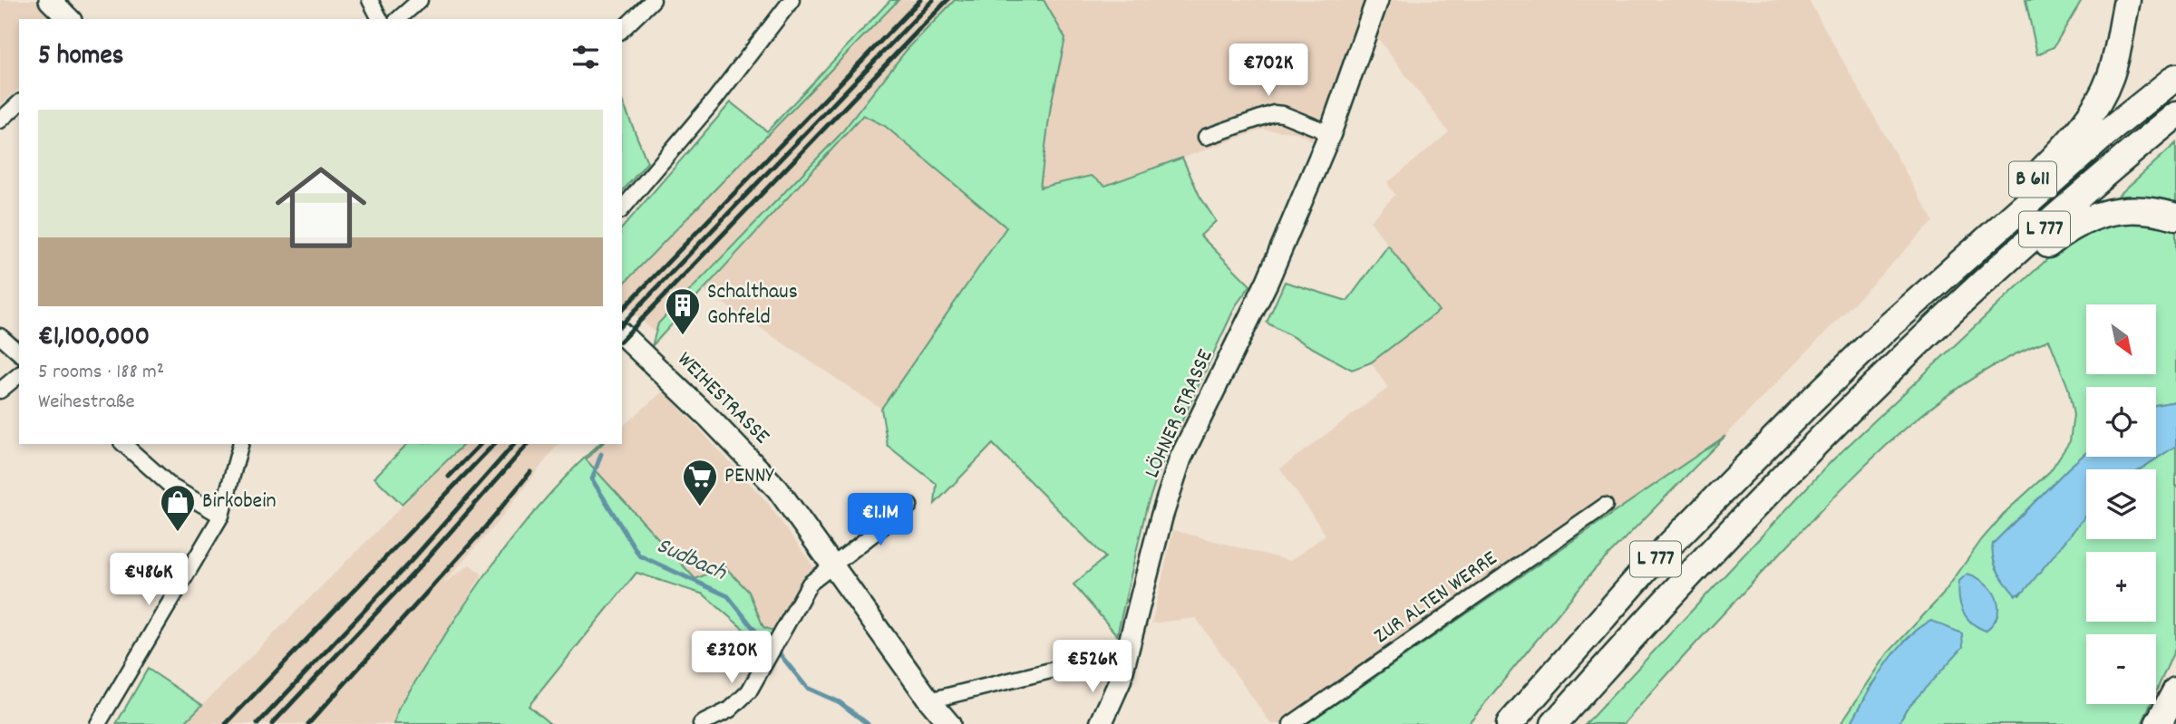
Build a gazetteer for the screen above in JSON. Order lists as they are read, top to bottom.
{
  "streets": {
    "highway": ["B 611", "L 777"],
    "main road": ["WEIHESTRASSE", "LÖHNER STRASSE"],
    "street": ["ZUR ALTEN WERRE"]
  },
  "crossings": [
    ["B 611", "L 777"]
  ],
  "water": ["Sudbach"],
  "places": {
    "building": ["Schalthaus Gohfeld"],
    "supermarket": ["PENNY"],
    "shop": ["Birkobein"]
  },
  "north": "bottom right",
  "page": {
    "heading": "5 homes",
    "price": [
      "€702K",
      "€1.1M",
      "€486K",
      "€320K",
      "€526K"
    ],
    "list": [
      {
        "name": "€1,100,000",
        "note": "5 rooms · 188 m² · Weihestraße"
      }
    ],
    "map_buttons": ["+", "−"]
  }
}
